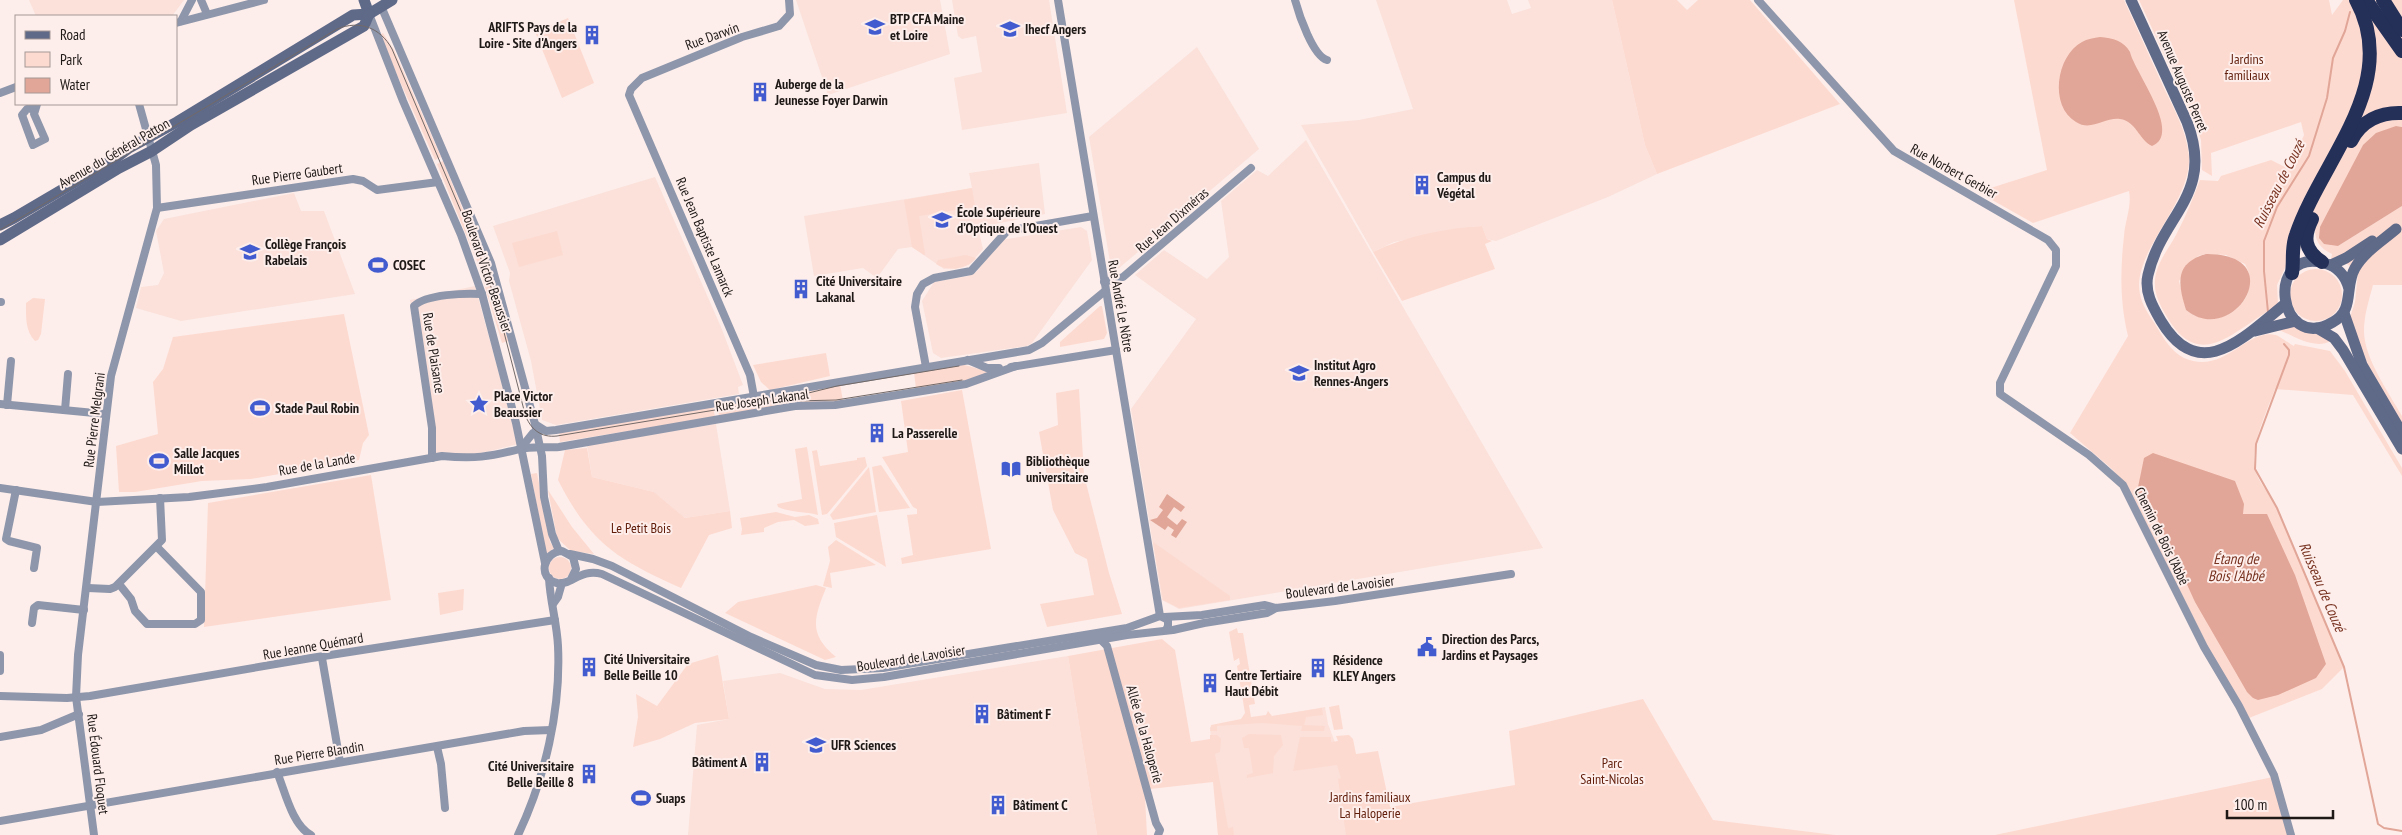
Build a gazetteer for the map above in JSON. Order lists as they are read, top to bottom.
{
  "streets": {
    "street": [
      "Rue Darwin",
      "Avenue Auguste Perret",
      "Avenue du Général Patton",
      "Rue Norbert Gerbier",
      "Rue Pierre Gaubert",
      "Rue Jean Dixméras",
      "Rue Jean Baptiste Lamarck",
      "Boulevard Victor Beaussier",
      "Rue André Le Nôtre",
      "Rue de Plaisance",
      "Rue Joseph Lakanal",
      "Rue Pierre Melgrani",
      "Rue de la Lande",
      "Chemin de Bois l'Abbé",
      "Boulevard de Lavoisier",
      "Rue Jeanne Quémard",
      "Allée de la Haloperie",
      "Rue Pierre Blandin",
      "Rue Édouard Floquet"
    ]
  },
  "crossings": [
    ["Rue Darwin", "Rue Jean Baptiste Lamarck"],
    ["Avenue du Général Patton", "Boulevard Victor Beaussier"],
    ["Avenue du Général Patton", "Rue Pierre Melgrani"],
    ["Rue Norbert Gerbier", "Chemin de Bois l'Abbé"],
    ["Rue Pierre Gaubert", "Boulevard Victor Beaussier"],
    ["Rue Pierre Gaubert", "Rue Pierre Melgrani"],
    ["Rue Jean Dixméras", "Rue André Le Nôtre"],
    ["Rue Jean Dixméras", "Rue Joseph Lakanal"],
    ["Rue Jean Baptiste Lamarck", "Rue Joseph Lakanal"],
    ["Boulevard Victor Beaussier", "Rue de Plaisance"],
    ["Boulevard Victor Beaussier", "Rue Joseph Lakanal"],
    ["Boulevard Victor Beaussier", "Rue de la Lande"],
    ["Boulevard Victor Beaussier", "Boulevard de Lavoisier"],
    ["Rue André Le Nôtre", "Rue Joseph Lakanal"],
    ["Rue André Le Nôtre", "Boulevard de Lavoisier"],
    ["Rue de Plaisance", "Rue de la Lande"],
    ["Rue Joseph Lakanal", "Rue de la Lande"],
    ["Rue Pierre Melgrani", "Rue de la Lande"],
    ["Rue Pierre Melgrani", "Rue Jeanne Quémard"],
    ["Rue Pierre Melgrani", "Rue Édouard Floquet"],
    ["Boulevard de Lavoisier", "Allée de la Haloperie"],
    ["Rue Jeanne Quémard", "Rue Édouard Floquet"],
    ["Rue Pierre Blandin", "Rue Édouard Floquet"]
  ],
  "water": ["Ruisseau de Couzé", "Étang de Bois l'Abbé"],
  "parks": [
    "Jardins familiaux",
    "Le Petit Bois",
    "Parc Saint-Nicolas",
    "Jardins familiaux La Haloperie"
  ],
  "places": {
    "school or university": [
      "BTP CFA Maine et Loire",
      "Ihecf Angers",
      "École Supérieure d’Optique de l’Ouest",
      "Collège François Rabelais",
      "Institut Agro Rennes-Angers",
      "UFR Sciences"
    ],
    "building": [
      "ARIFTS Pays de la Loire - Site d'Angers",
      "Auberge de la Jeunesse Foyer Darwin",
      "Campus du Végétal",
      "Cité Universitaire Lakanal",
      "La Passerelle",
      "Cité Universitaire Belle Beille 10",
      "Résidence KLEY Angers",
      "Centre Tertiaire Haut Débit",
      "Bâtiment F",
      "Bâtiment A",
      "Cité Universitaire Belle Beille 8",
      "Bâtiment C"
    ],
    "sports": [
      "COSEC",
      "Stade Paul Robin",
      "Salle Jacques Millot",
      "Suaps"
    ],
    "place": ["Place Victor Beaussier"],
    "library": ["Bibliothèque universitaire"],
    "public building": ["Direction des Parcs, Jardins et Paysages"]
  },
  "legend": ["Road", "Park", "Water"],
  "scale_bar": "100 m"
}
